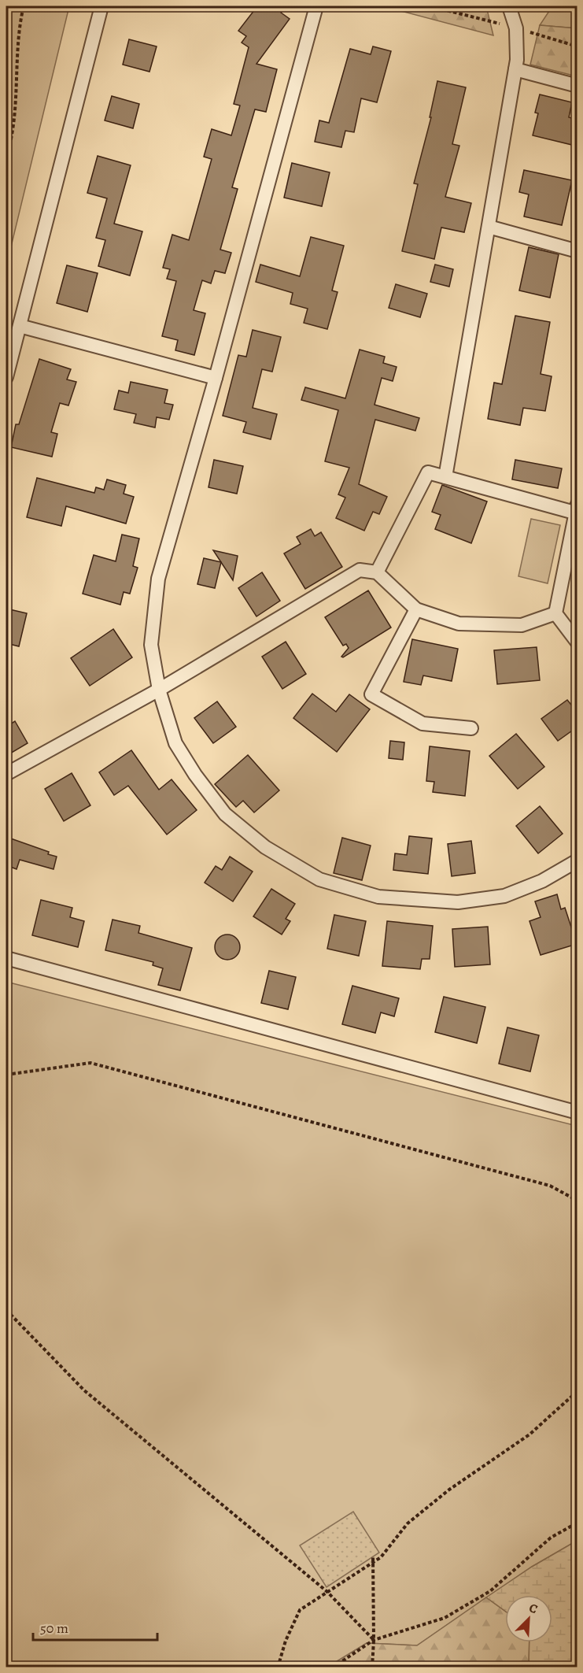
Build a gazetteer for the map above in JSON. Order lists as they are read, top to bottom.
{
  "scale_bar": "50 m",
  "north": "top right"
}
